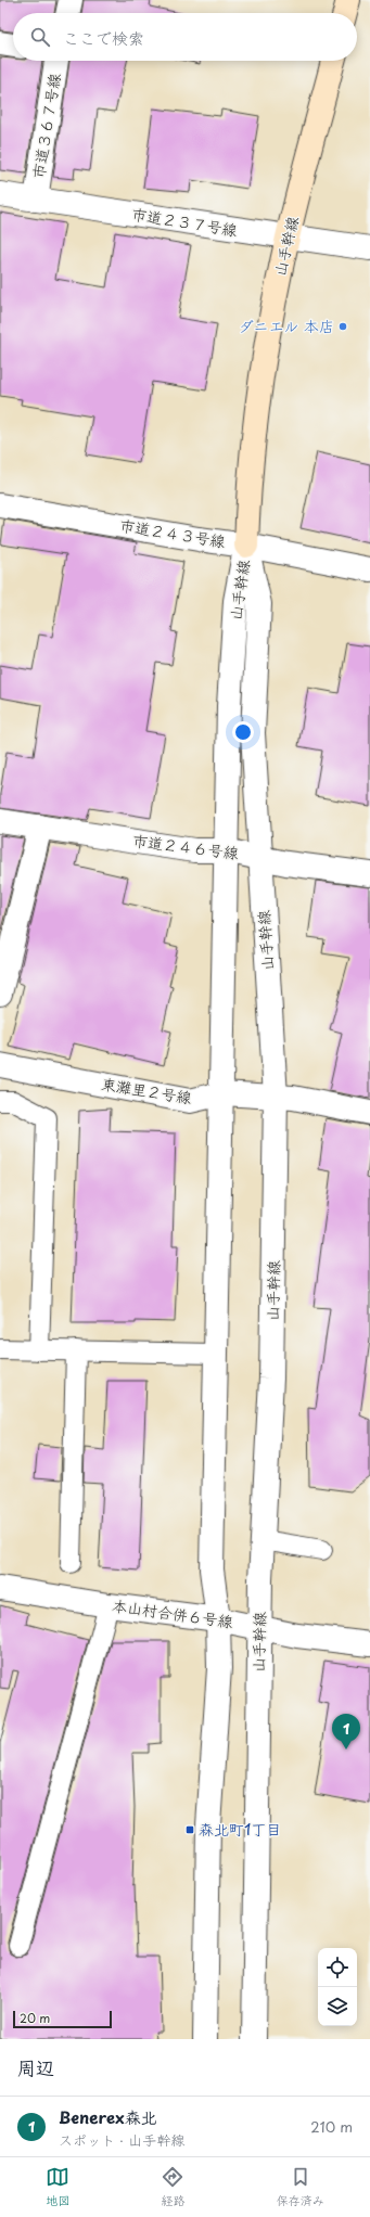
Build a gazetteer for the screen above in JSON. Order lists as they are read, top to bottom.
{
  "streets": {
    "street": [
      "市道３６７号線",
      "市道２３７号線",
      "山手幹線",
      "市道２４３号線",
      "市道２４６号線",
      "東灘里２号線",
      "本山村合併６号線"
    ]
  },
  "crossings": [
    ["市道３６７号線", "市道２３７号線"],
    ["市道２３７号線", "山手幹線"],
    ["山手幹線", "市道２４３号線"],
    ["山手幹線", "市道２４６号線"],
    ["山手幹線", "東灘里２号線"],
    ["山手幹線", "本山村合併６号線"]
  ],
  "places": {
    "other": ["ダニエル 本店"],
    "transit": ["森北町1丁目"]
  },
  "scale_bar": "20 m",
  "page": {
    "search": "ここで検索",
    "pins": "1",
    "scale": "20 m",
    "heading": "周辺",
    "list": [
      {
        "mark": "1",
        "name": "Benerex森北",
        "note": "スポット · 山手幹線",
        "value": "210 m"
      }
    ],
    "nav": ["地図", "経路", "保存済み"]
  }
}
